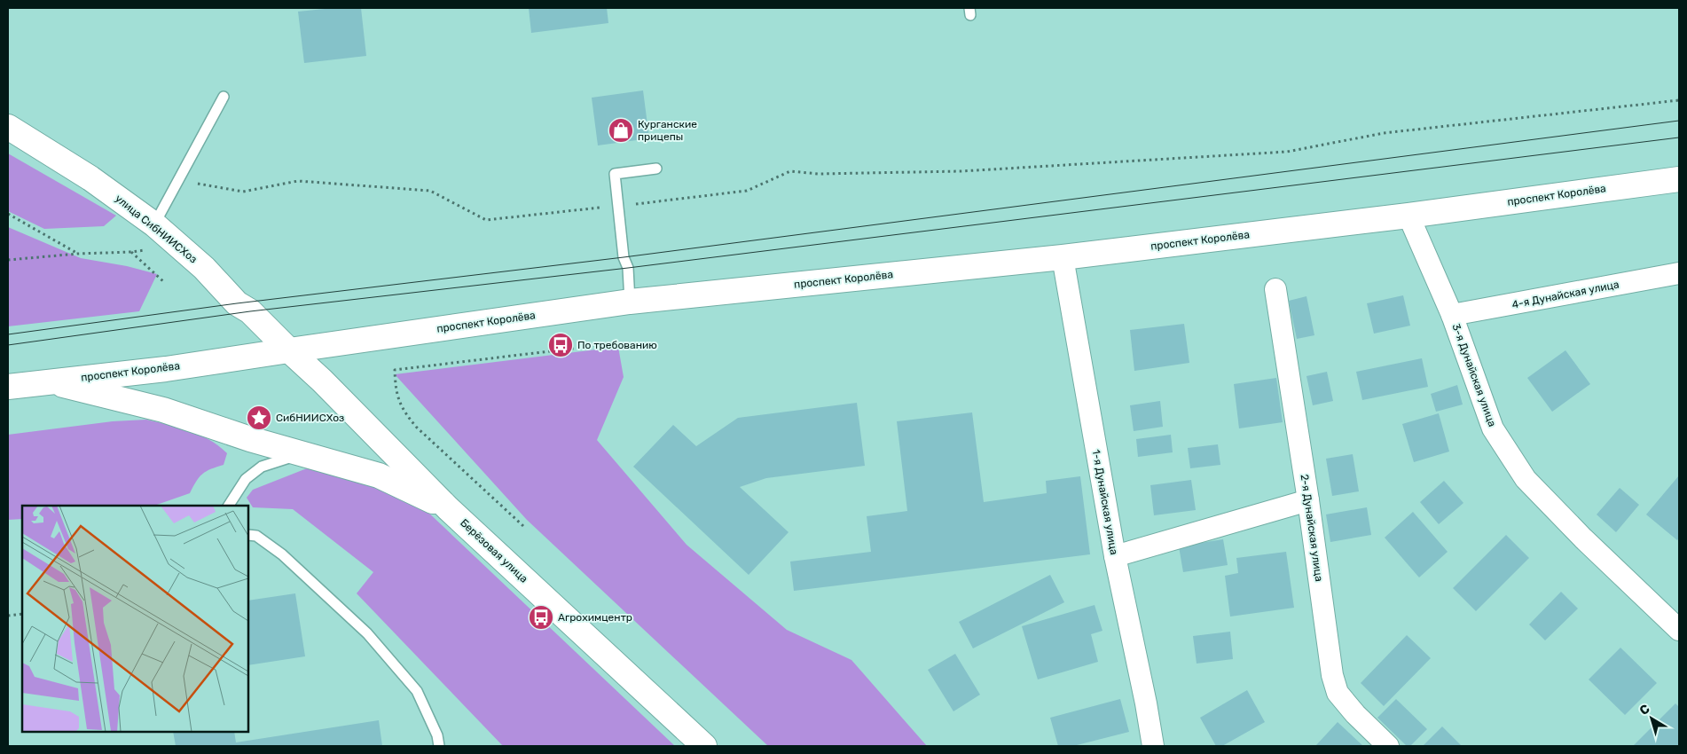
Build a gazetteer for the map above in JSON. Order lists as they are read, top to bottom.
{
  "streets": {
    "main road": ["проспект Королёва", "улица СибНИИСХоз", "Берёзовая улица"],
    "street": [
      "4-я Дунайская улица",
      "3-я Дунайская улица",
      "1-я Дунайская улица",
      "2-я Дунайская улица"
    ]
  },
  "crossings": [
    ["проспект Королёва", "улица СибНИИСХоз"],
    ["проспект Королёва", "3-я Дунайская улица"],
    ["проспект Королёва", "1-я Дунайская улица"],
    ["проспект Королёва", "Берёзовая улица"],
    ["улица СибНИИСХоз", "Берёзовая улица"],
    ["4-я Дунайская улица", "3-я Дунайская улица"]
  ],
  "places": {
    "shop": ["Курганские прицепы"],
    "bus stop": ["По требованию", "Агрохимцентр"],
    "place": ["СибНИИСХоз"]
  },
  "north": "top left"
}
